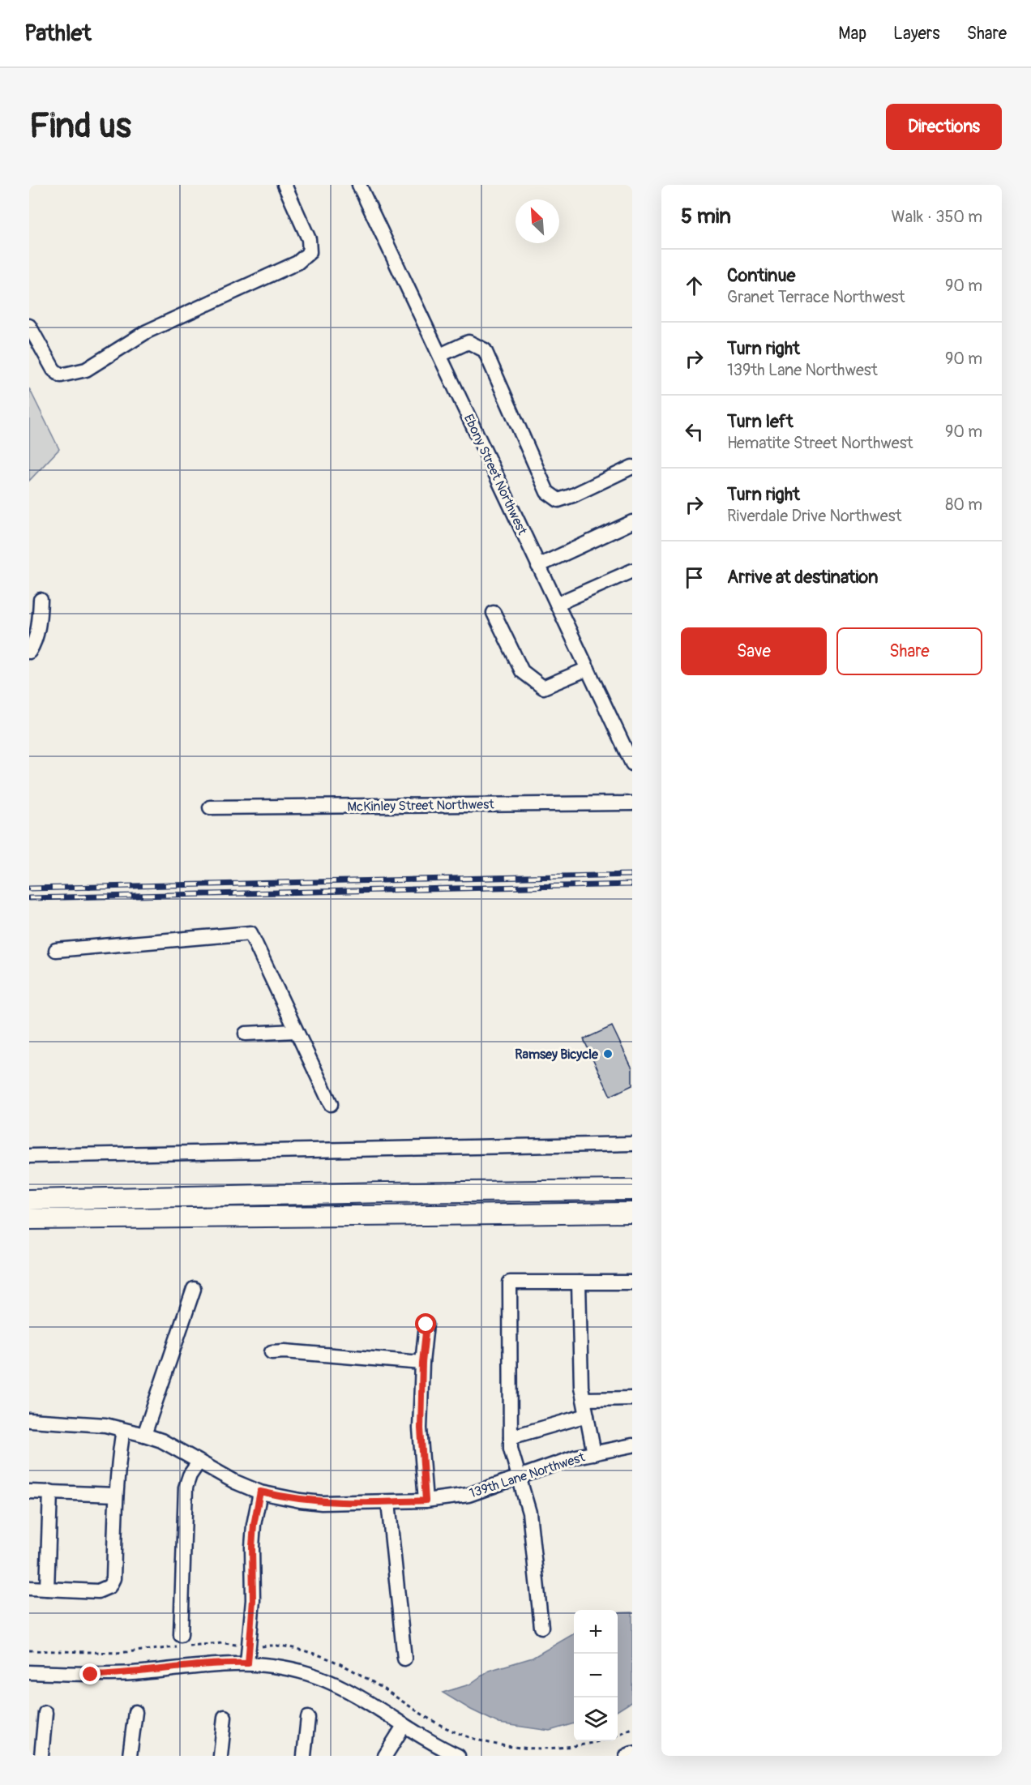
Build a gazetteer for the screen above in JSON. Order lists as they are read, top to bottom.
{
  "streets": {
    "street": ["Ebony Street Northwest", "McKinley Street Northwest", "139th Lane Northwest"]
  },
  "places": ["Ramsey Bicycle"],
  "north": "top left",
  "page": {
    "header": "Pathlet",
    "nav": ["Map", "Layers", "Share"],
    "buttons": [
      "Directions",
      ["Save", "Share"]
    ],
    "title": "Find us",
    "heading": ["5 min", "Walk · 350 m"],
    "list": [
      ["Continue", "Granet Terrace Northwest", "90 m"],
      ["Turn right", "139th Lane Northwest", "90 m"],
      ["Turn left", "Hematite Street Northwest", "90 m"],
      ["Turn right", "Riverdale Drive Northwest", "80 m"],
      "Arrive at destination"
    ],
    "map_buttons": ["+", "−"]
  }
}
